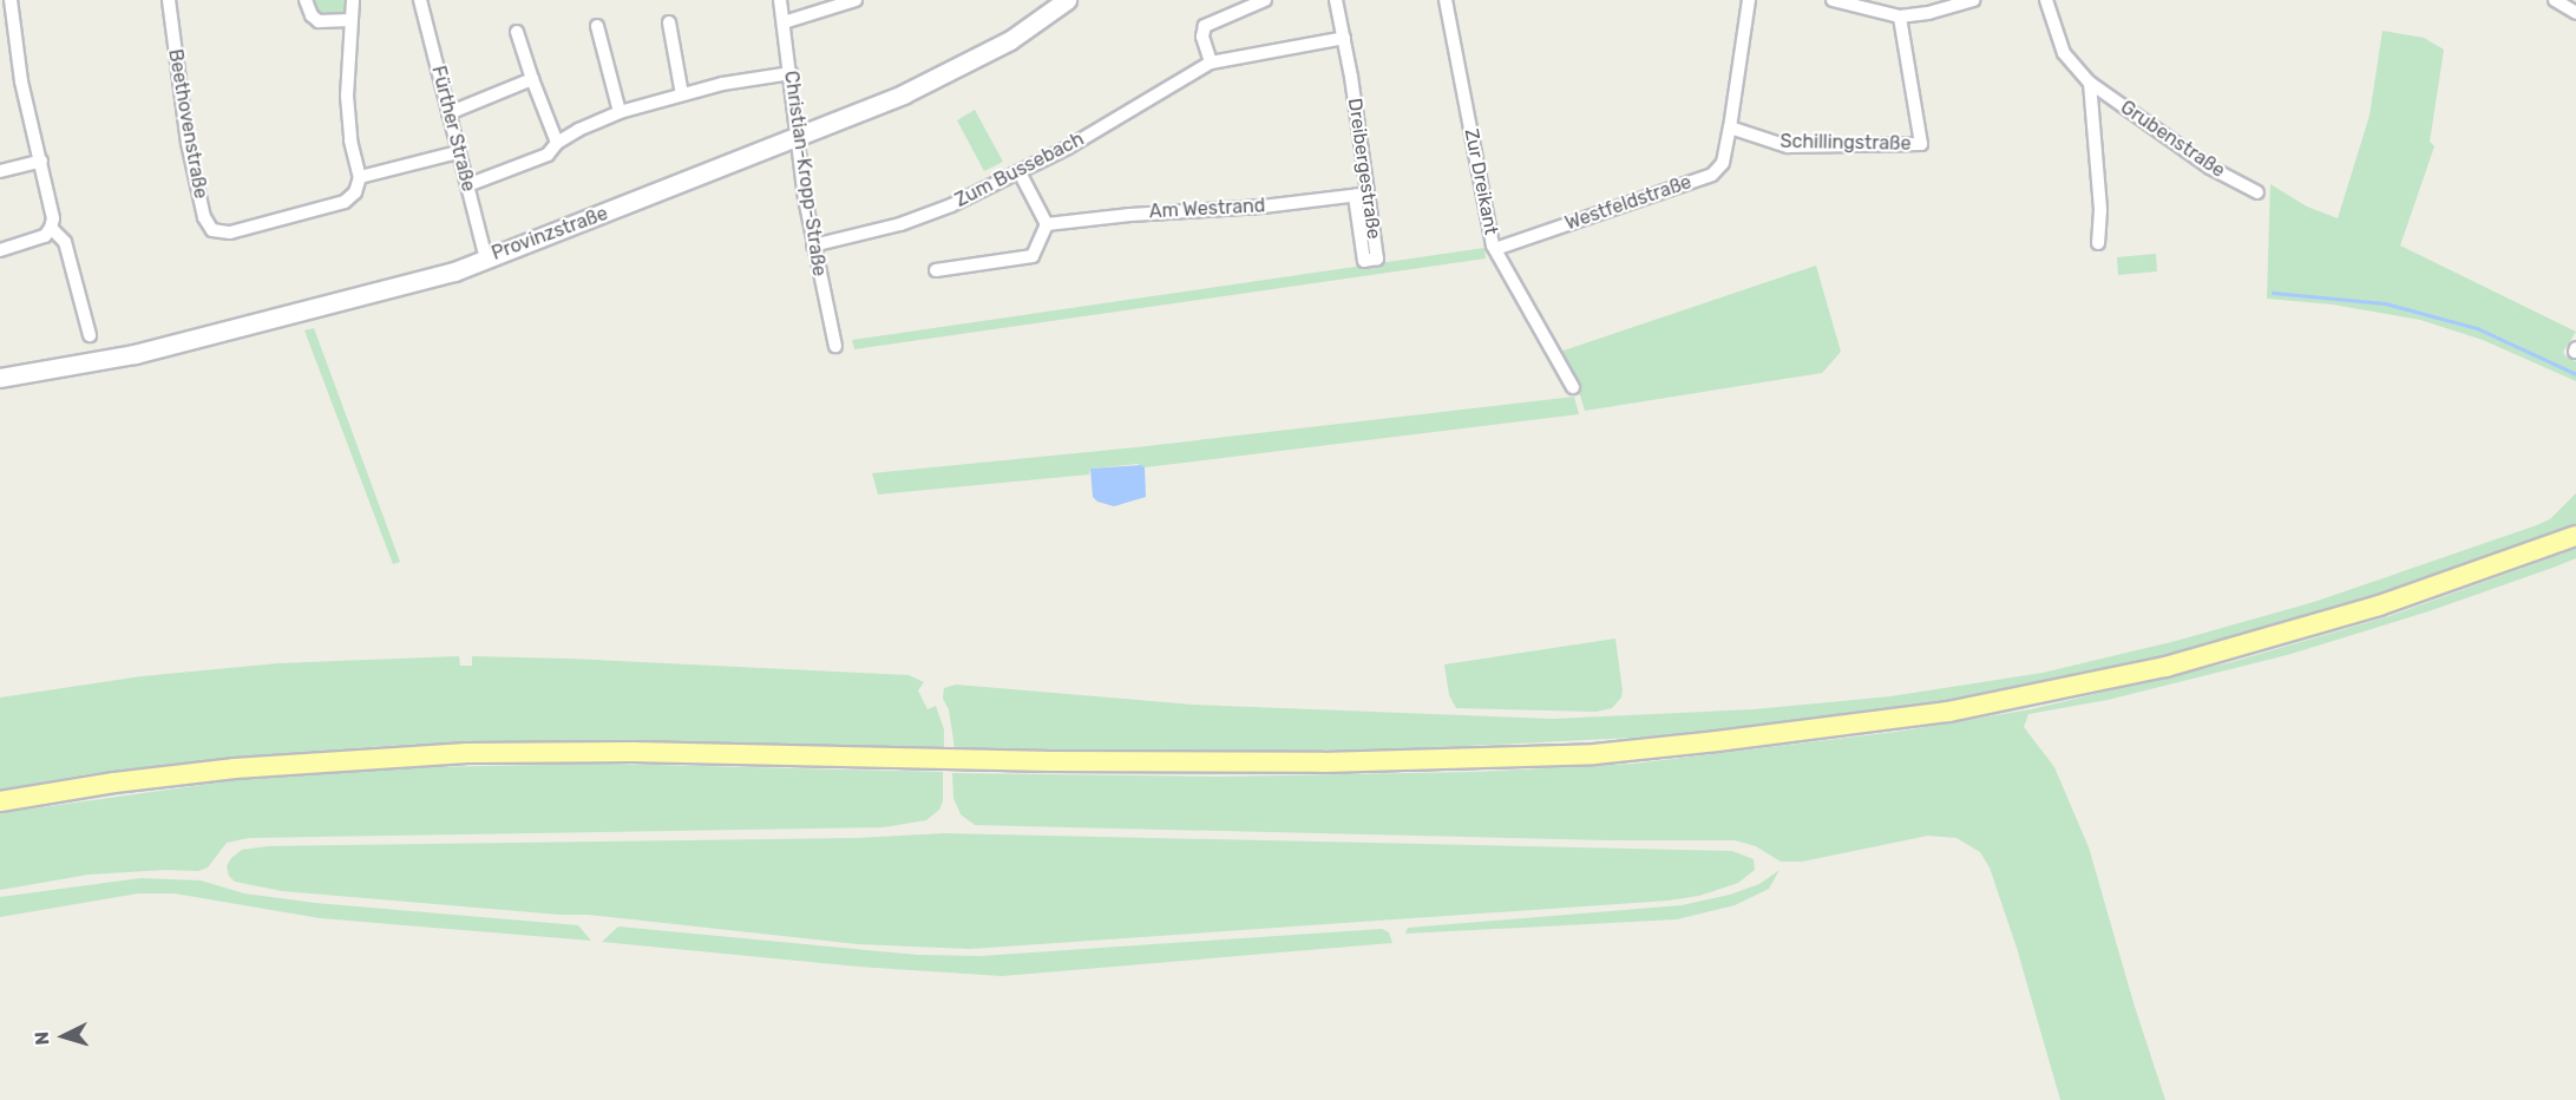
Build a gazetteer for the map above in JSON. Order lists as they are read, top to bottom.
{
  "streets": {
    "street": [
      "Beethovenstraße",
      "Fürther Straße",
      "Grubenstraße",
      "Schillingstraße",
      "Dreibergestraße",
      "Zum Bussebach",
      "Christian-Kropp-Straße",
      "Zur Dreikant",
      "Westfeldstraße",
      "Am Westrand",
      "Provinzstraße"
    ]
  },
  "crossings": [
    ["Fürther Straße", "Provinzstraße"],
    ["Schillingstraße", "Westfeldstraße"],
    ["Dreibergestraße", "Zum Bussebach"],
    ["Dreibergestraße", "Am Westrand"],
    ["Zum Bussebach", "Christian-Kropp-Straße"],
    ["Christian-Kropp-Straße", "Provinzstraße"],
    ["Zur Dreikant", "Westfeldstraße"]
  ],
  "north": "left"
}
